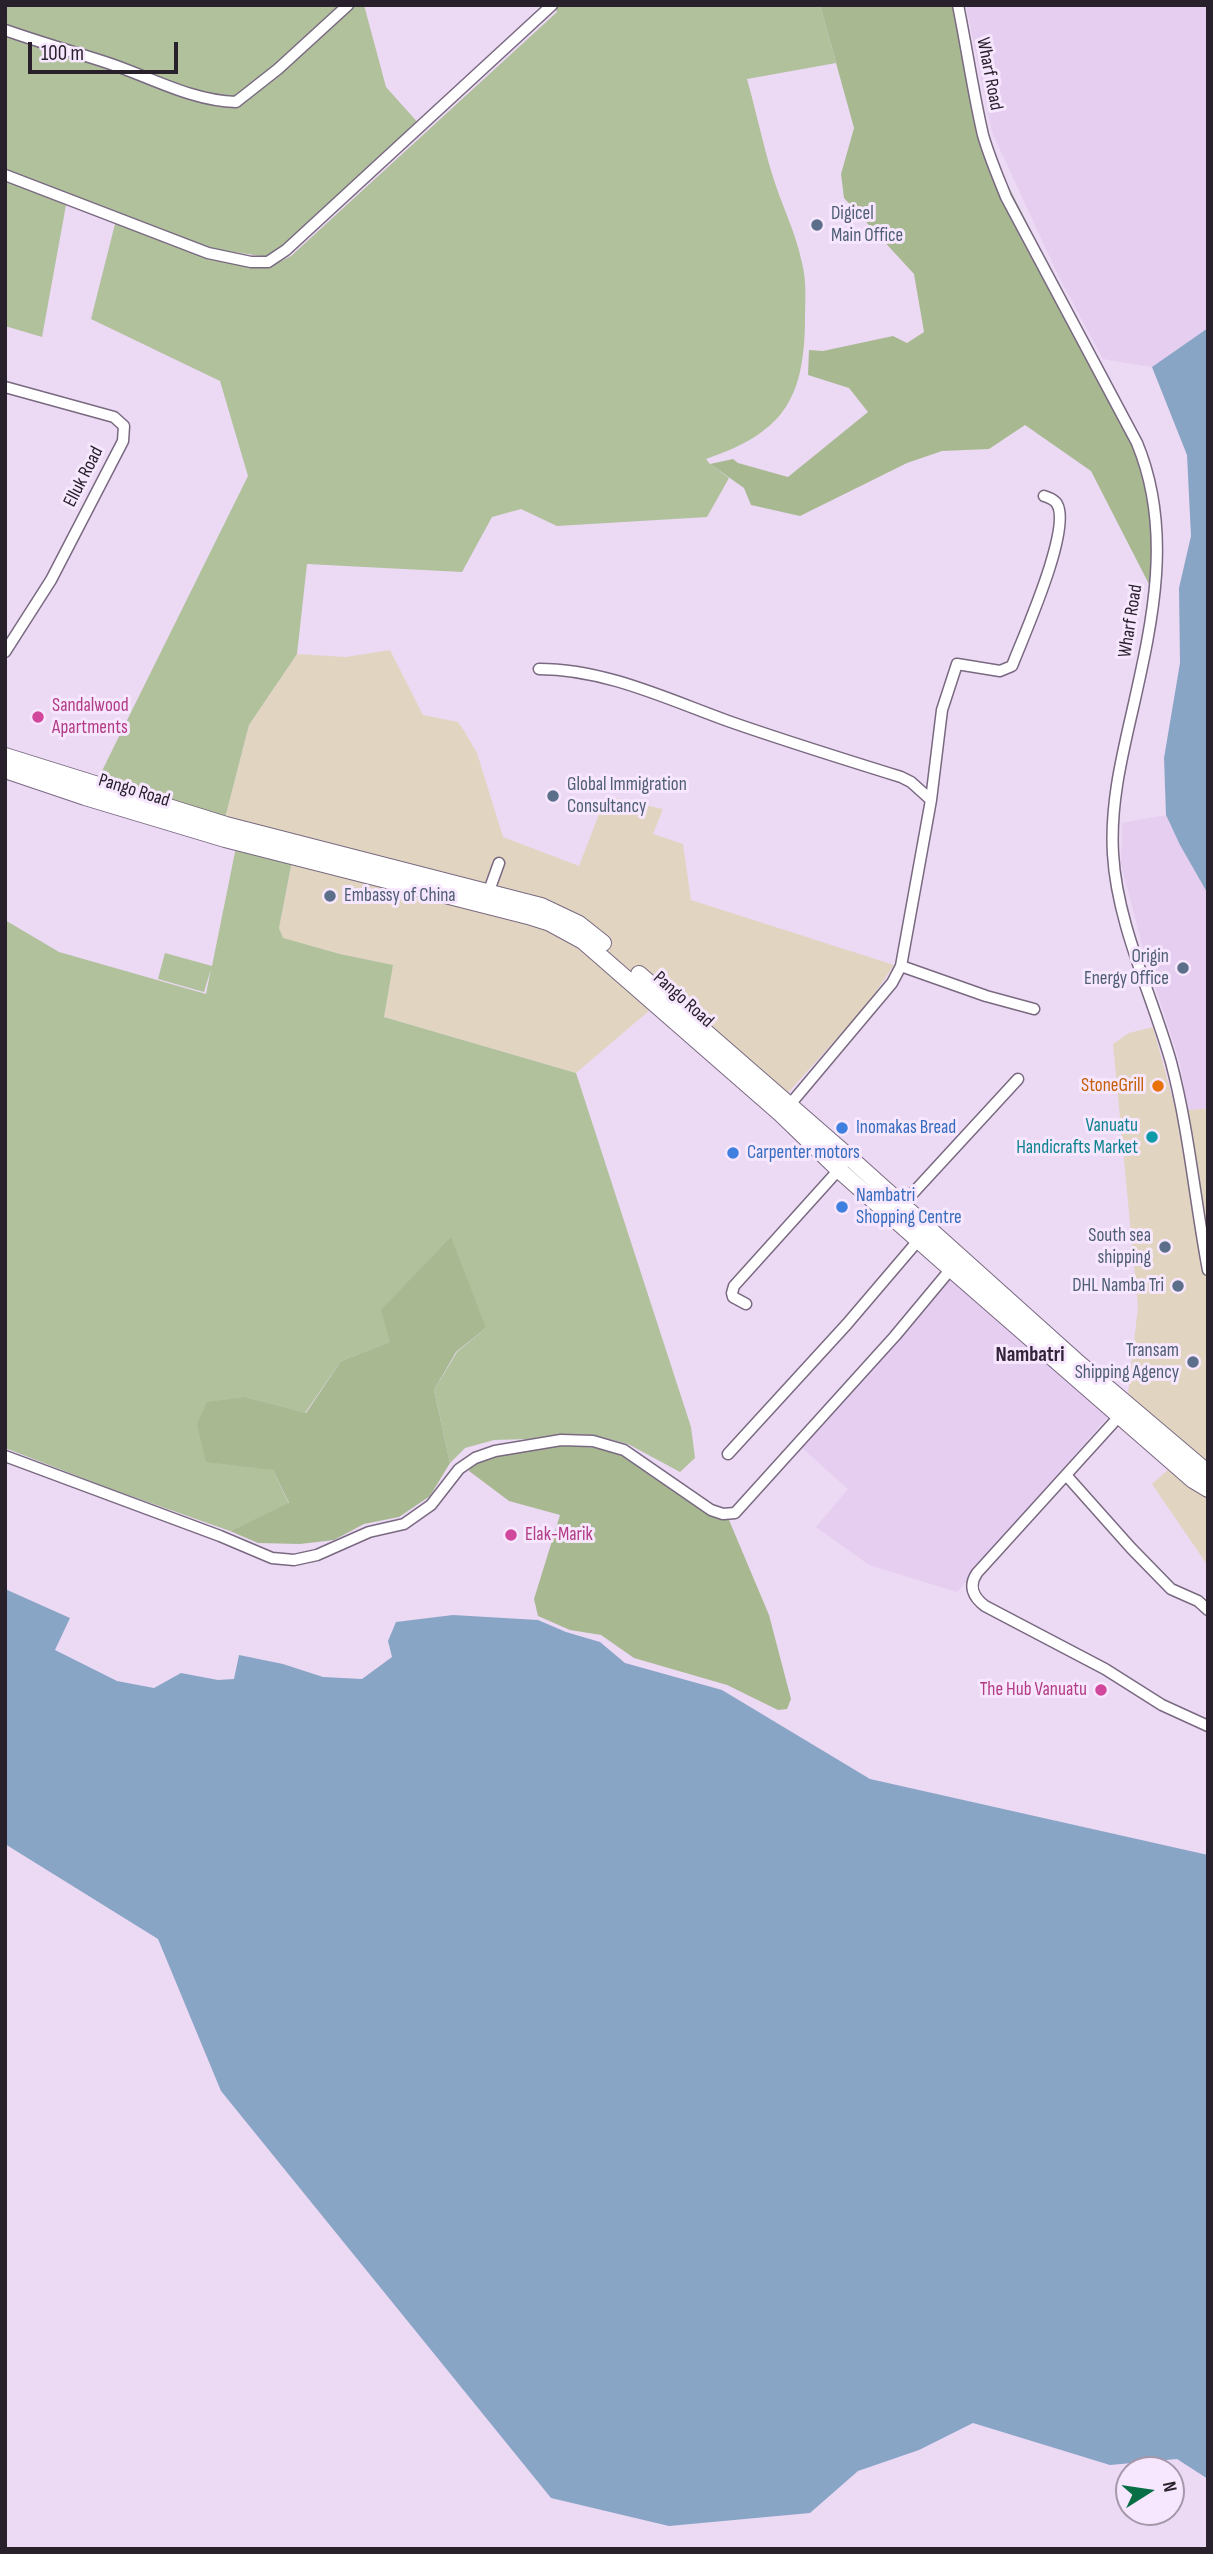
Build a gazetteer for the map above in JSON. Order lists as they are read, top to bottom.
{
  "streets": {
    "street": ["Wharf Road", "Elluk Road", "Pango Road"]
  },
  "districts": ["Nambatri"],
  "places": [
    "Digicel Main Office",
    "Sandalwood Apartments",
    "Global Immigration Consultancy",
    "Embassy of China",
    "Origin Energy Office",
    "StoneGrill",
    "Inomakas Bread",
    "Vanuatu Handicrafts Market",
    "Carpenter motors",
    "Nambatri Shopping Centre",
    "South sea shipping",
    "DHL Namba Tri",
    "Transam Shipping Agency",
    "Elak-Marik",
    "The Hub Vanuatu"
  ],
  "scale_bar": "100 m",
  "north": "right"
}
